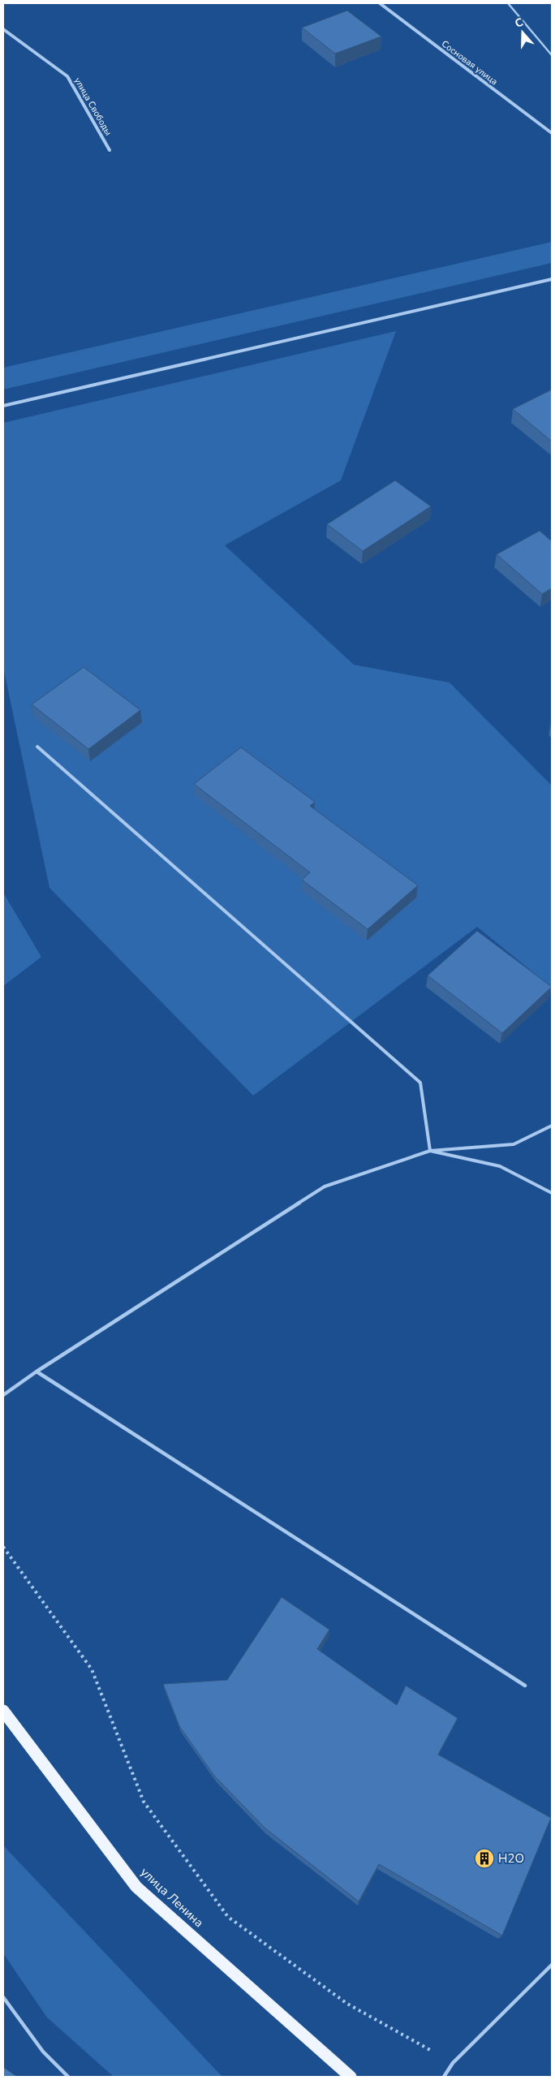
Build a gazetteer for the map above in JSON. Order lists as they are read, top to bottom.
{
  "streets": {
    "main road": ["улица Ленина"],
    "street": ["Сосновая улица", "улица Свободы"]
  },
  "places": {
    "building": ["H2O"]
  },
  "north": "top"
}
